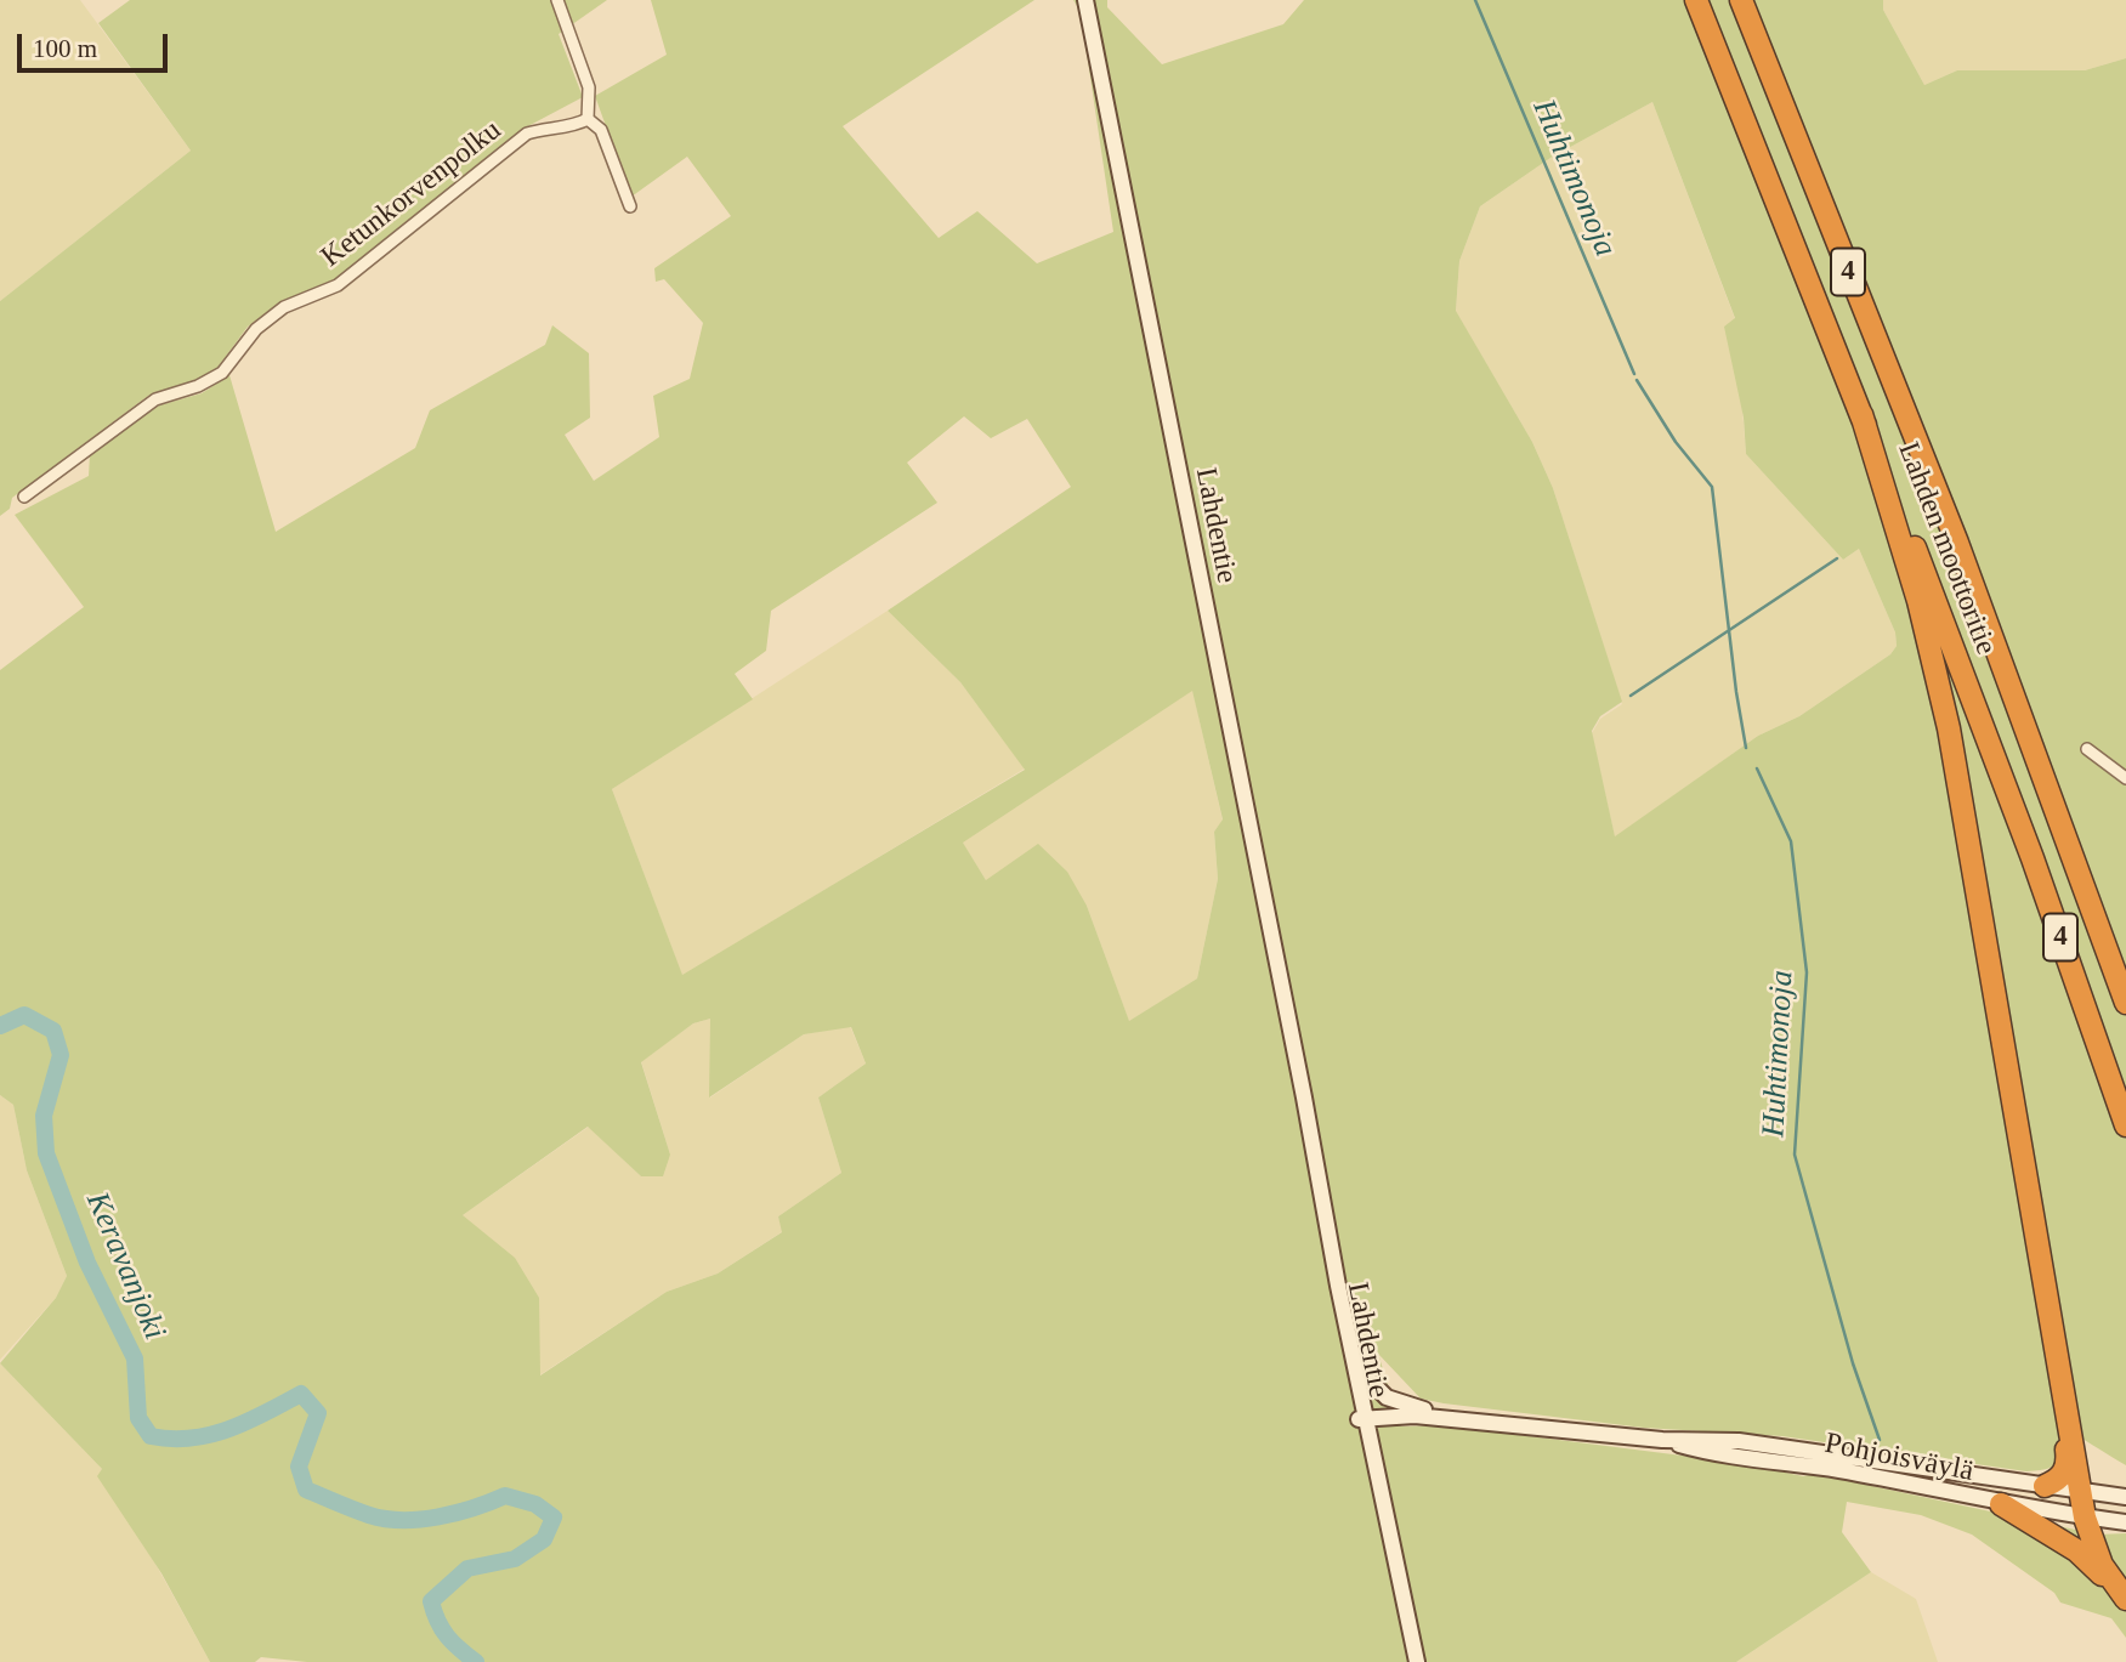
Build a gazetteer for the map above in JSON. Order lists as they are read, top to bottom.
{
  "streets": {
    "highway": ["4", "Lahden moottoritie"],
    "main road": ["Lahdentie", "Pohjoisväylä"],
    "street": ["Ketunkorvenpolku"]
  },
  "crossings": [
    ["Lahdentie", "Pohjoisväylä"]
  ],
  "water": ["Huhtimonoja", "Keravanjoki"],
  "scale_bar": "100 m"
}
